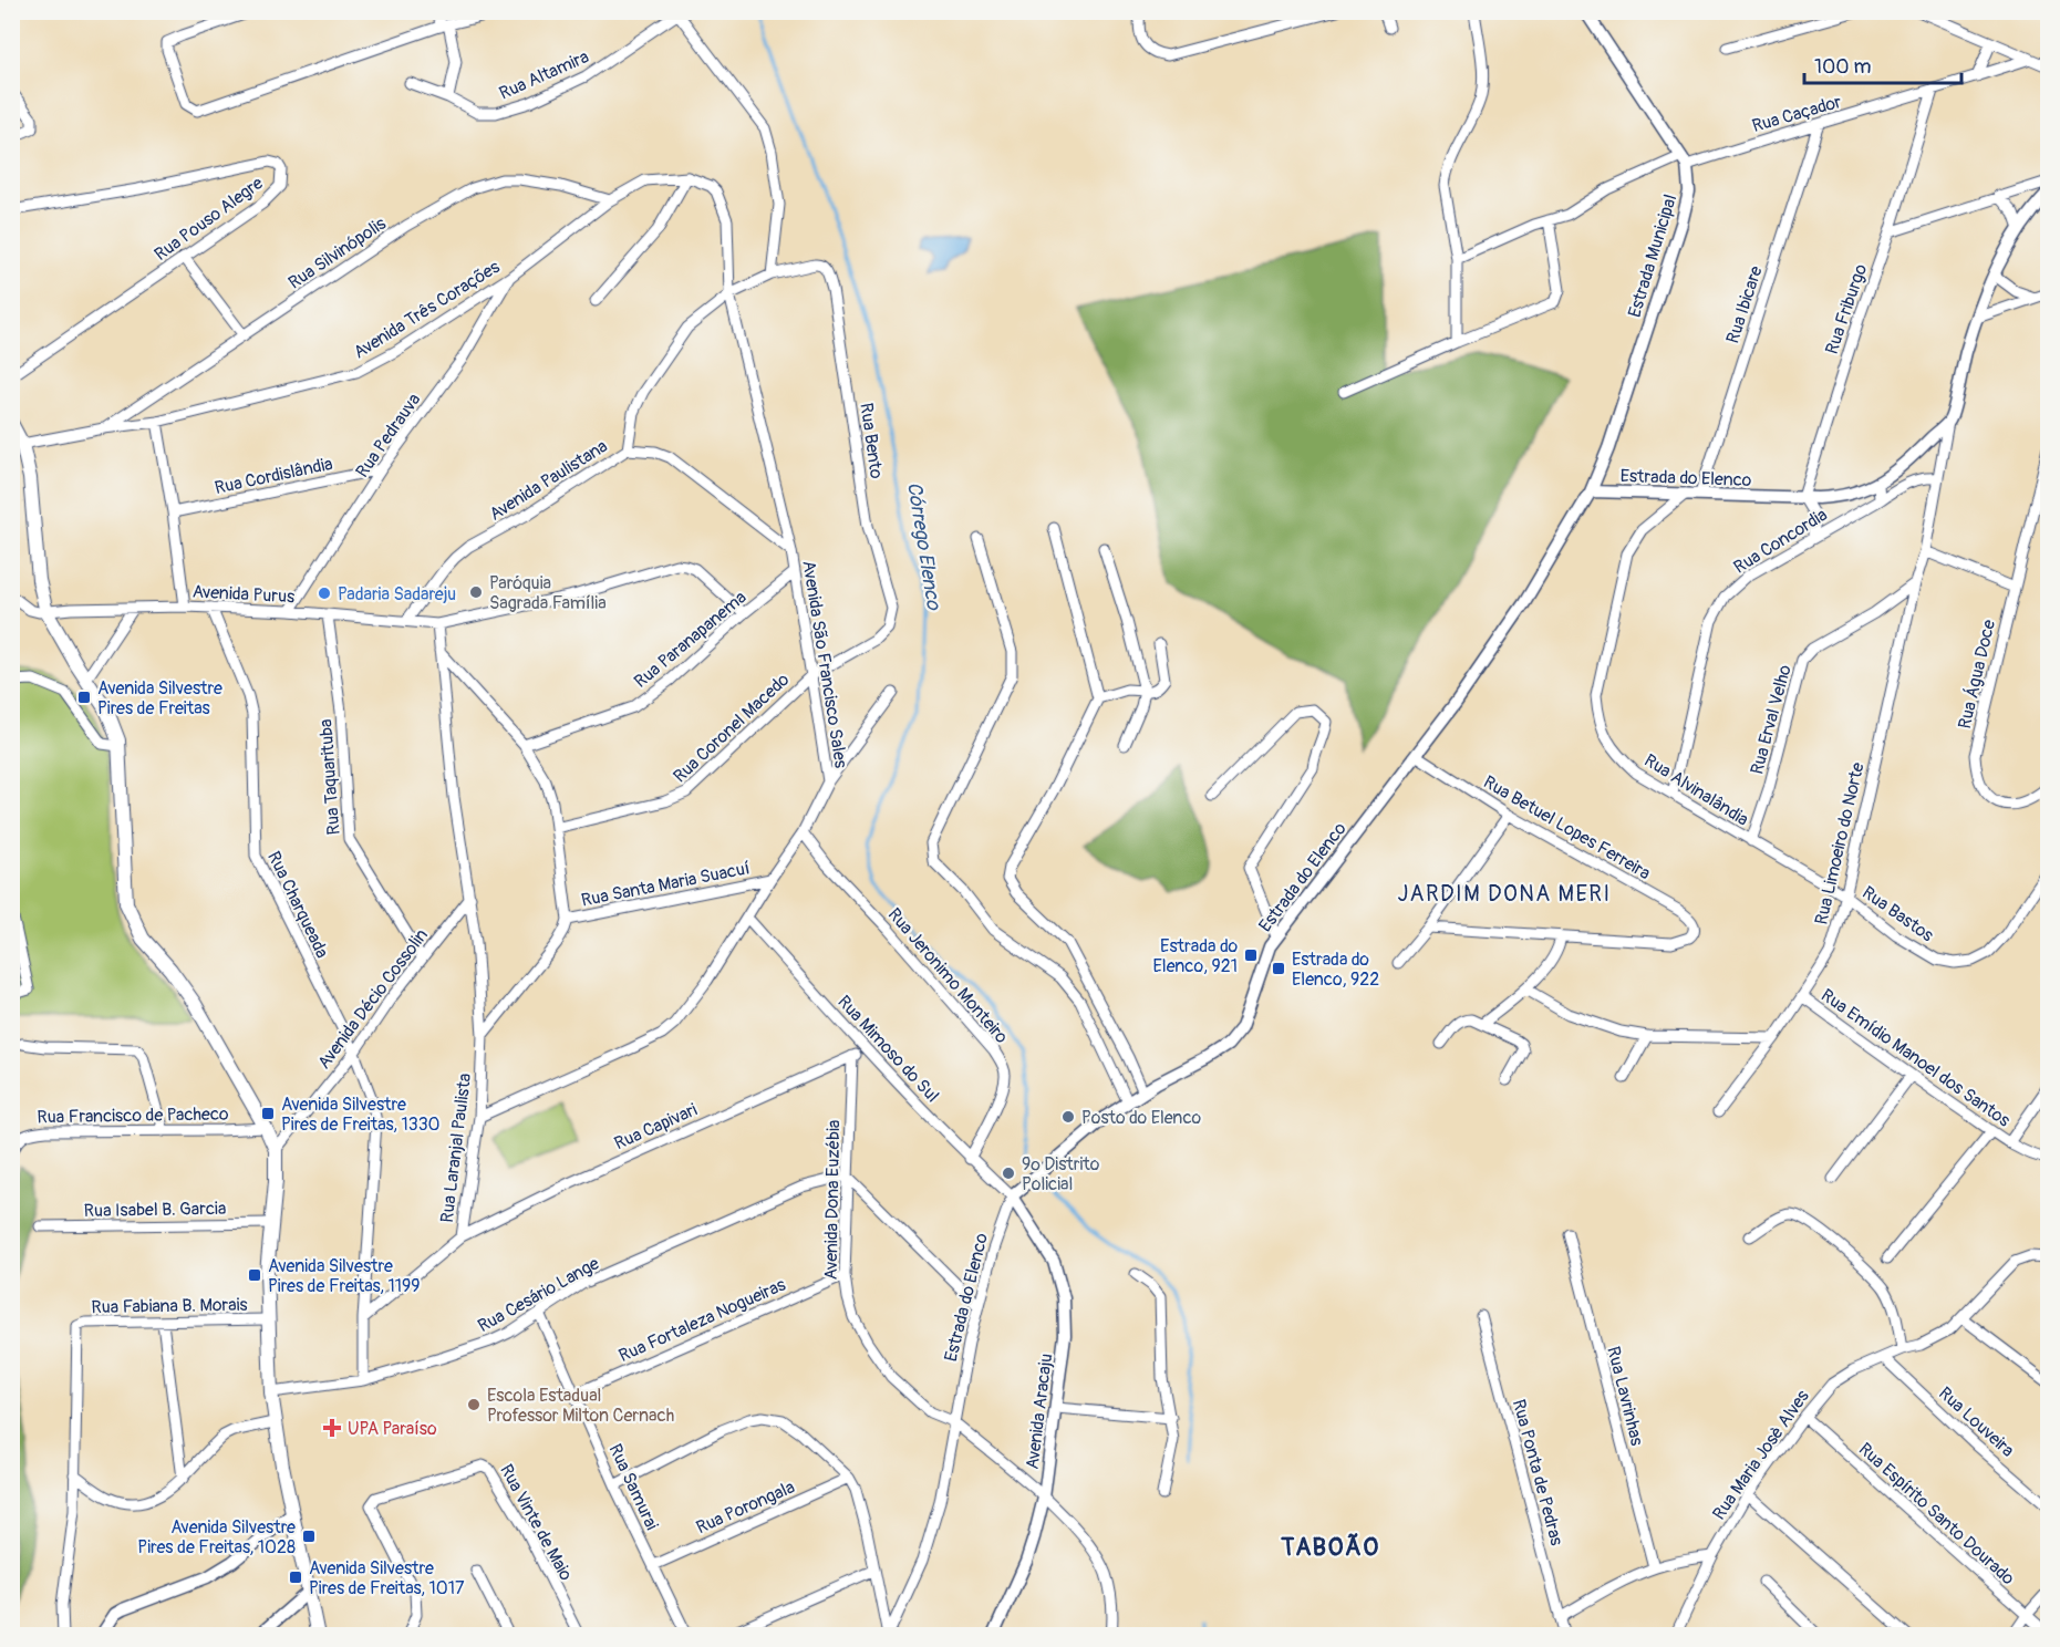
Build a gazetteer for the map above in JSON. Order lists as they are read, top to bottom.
{
  "streets": {
    "street": [
      "Rua Altamira",
      "Rua Caçador",
      "Rua Pouso Alegre",
      "Rua Silvinópolis",
      "Estrada Municipal",
      "Rua Ibicare",
      "Avenida Três Corações",
      "Rua Friburgo",
      "Rua Pedrauva",
      "Rua Bento",
      "Rua Cordislândia",
      "Estrada do Elenco",
      "Avenida Paulistana",
      "Rua Concordia",
      "Avenida Purus",
      "Rua Paranapanema",
      "Avenida São Francisco Sales",
      "Rua Água Doce",
      "Rua Erval Velho",
      "Rua Coronel Macedo",
      "Rua Taquarituba",
      "Rua Alvinalândia",
      "Rua Betuel Lopes Ferreira",
      "Rua Limoeiro do Norte",
      "Rua Santa Maria Suacuí",
      "Rua Charqueada",
      "Rua Bastos",
      "Rua Jeronimo Monteiro",
      "Avenida Décio Cossolin",
      "Rua Mimoso do Sul",
      "Rua Emídio Manoel dos Santos",
      "Rua Francisco de Pacheco",
      "Rua Capivari",
      "Rua Laranjal Paulista",
      "Avenida Dona Euzébia",
      "Rua Isabel B. Garcia",
      "Rua Cesário Lange",
      "Rua Fabiana B. Morais",
      "Rua Fortaleza Nogueiras",
      "Rua Lavrinhas",
      "Avenida Aracaju",
      "Rua Louveira",
      "Rua Maria Josè Alves",
      "Rua Ponta de Pedras",
      "Rua Samurai",
      "Rua Porongala",
      "Rua Espírito Santo Dourado",
      "Rua Vinte de Maio"
    ]
  },
  "crossings": [
    ["Rua Caçador", "Estrada Municipal"],
    ["Rua Caçador", "Rua Ibicare"],
    ["Rua Caçador", "Rua Friburgo"],
    ["Rua Silvinópolis", "Avenida Três Corações"],
    ["Estrada Municipal", "Estrada do Elenco"],
    ["Rua Ibicare", "Estrada do Elenco"],
    ["Avenida Três Corações", "Rua Pedrauva"],
    ["Rua Friburgo", "Estrada do Elenco"],
    ["Rua Pedrauva", "Rua Cordislândia"],
    ["Rua Pedrauva", "Avenida Purus"],
    ["Rua Bento", "Avenida Paulistana"],
    ["Rua Bento", "Avenida São Francisco Sales"],
    ["Rua Bento", "Rua Coronel Macedo"],
    ["Estrada do Elenco", "Rua Alvinalândia"],
    ["Estrada do Elenco", "Rua Betuel Lopes Ferreira"],
    ["Estrada do Elenco", "Rua Mimoso do Sul"],
    ["Estrada do Elenco", "Avenida Dona Euzébia"],
    ["Estrada do Elenco", "Avenida Aracaju"],
    ["Avenida Paulistana", "Avenida Purus"],
    ["Avenida Paulistana", "Avenida São Francisco Sales"],
    ["Rua Concordia", "Rua Alvinalândia"],
    ["Avenida Purus", "Rua Paranapanema"],
    ["Avenida Purus", "Rua Taquarituba"],
    ["Avenida Purus", "Rua Charqueada"],
    ["Avenida Purus", "Rua Laranjal Paulista"],
    ["Rua Paranapanema", "Avenida São Francisco Sales"],
    ["Avenida São Francisco Sales", "Rua Coronel Macedo"],
    ["Avenida São Francisco Sales", "Rua Santa Maria Suacuí"],
    ["Avenida São Francisco Sales", "Rua Jeronimo Monteiro"],
    ["Avenida São Francisco Sales", "Rua Mimoso do Sul"],
    ["Avenida São Francisco Sales", "Rua Laranjal Paulista"],
    ["Rua Erval Velho", "Rua Alvinalândia"],
    ["Rua Erval Velho", "Rua Limoeiro do Norte"],
    ["Rua Taquarituba", "Avenida Décio Cossolin"],
    ["Rua Alvinalândia", "Rua Limoeiro do Norte"],
    ["Rua Alvinalândia", "Rua Bastos"],
    ["Rua Limoeiro do Norte", "Rua Bastos"],
    ["Rua Limoeiro do Norte", "Rua Emídio Manoel dos Santos"],
    ["Rua Charqueada", "Avenida Décio Cossolin"],
    ["Rua Charqueada", "Rua Laranjal Paulista"],
    ["Rua Charqueada", "Rua Cesário Lange"],
    ["Rua Jeronimo Monteiro", "Rua Mimoso do Sul"],
    ["Avenida Décio Cossolin", "Rua Laranjal Paulista"],
    ["Rua Mimoso do Sul", "Rua Capivari"],
    ["Rua Mimoso do Sul", "Avenida Aracaju"],
    ["Rua Capivari", "Rua Laranjal Paulista"],
    ["Rua Capivari", "Avenida Dona Euzébia"],
    ["Avenida Dona Euzébia", "Rua Cesário Lange"],
    ["Avenida Dona Euzébia", "Rua Fortaleza Nogueiras"],
    ["Avenida Dona Euzébia", "Avenida Aracaju"],
    ["Rua Cesário Lange", "Rua Samurai"],
    ["Rua Fortaleza Nogueiras", "Rua Samurai"],
    ["Rua Louveira", "Rua Maria Josè Alves"],
    ["Rua Maria Josè Alves", "Rua Espírito Santo Dourado"],
    ["Rua Samurai", "Rua Porongala"]
  ],
  "districts": ["JARDIM DONA MERI", "TABOÃO"],
  "water": ["Córrego Elenco"],
  "places": {
    "other": [
      "Paróquia Sagrada Família",
      "Padaria Sadareju",
      "Posto do Elenco",
      "9º Distrito Policial",
      "Escola Estadual Professor Milton Cernach"
    ],
    "transit": [
      "Avenida Silvestre Pires de Freitas",
      "Estrada do Elenco, 921",
      "Estrada do Elenco, 922",
      "Avenida Silvestre Pires de Freitas, 1330",
      "Avenida Silvestre Pires de Freitas, 1199",
      "Avenida Silvestre Pires de Freitas, 1028",
      "Avenida Silvestre Pires de Freitas, 1017"
    ],
    "health": ["UPA Paraíso"]
  },
  "scale_bar": "100 m"
}
